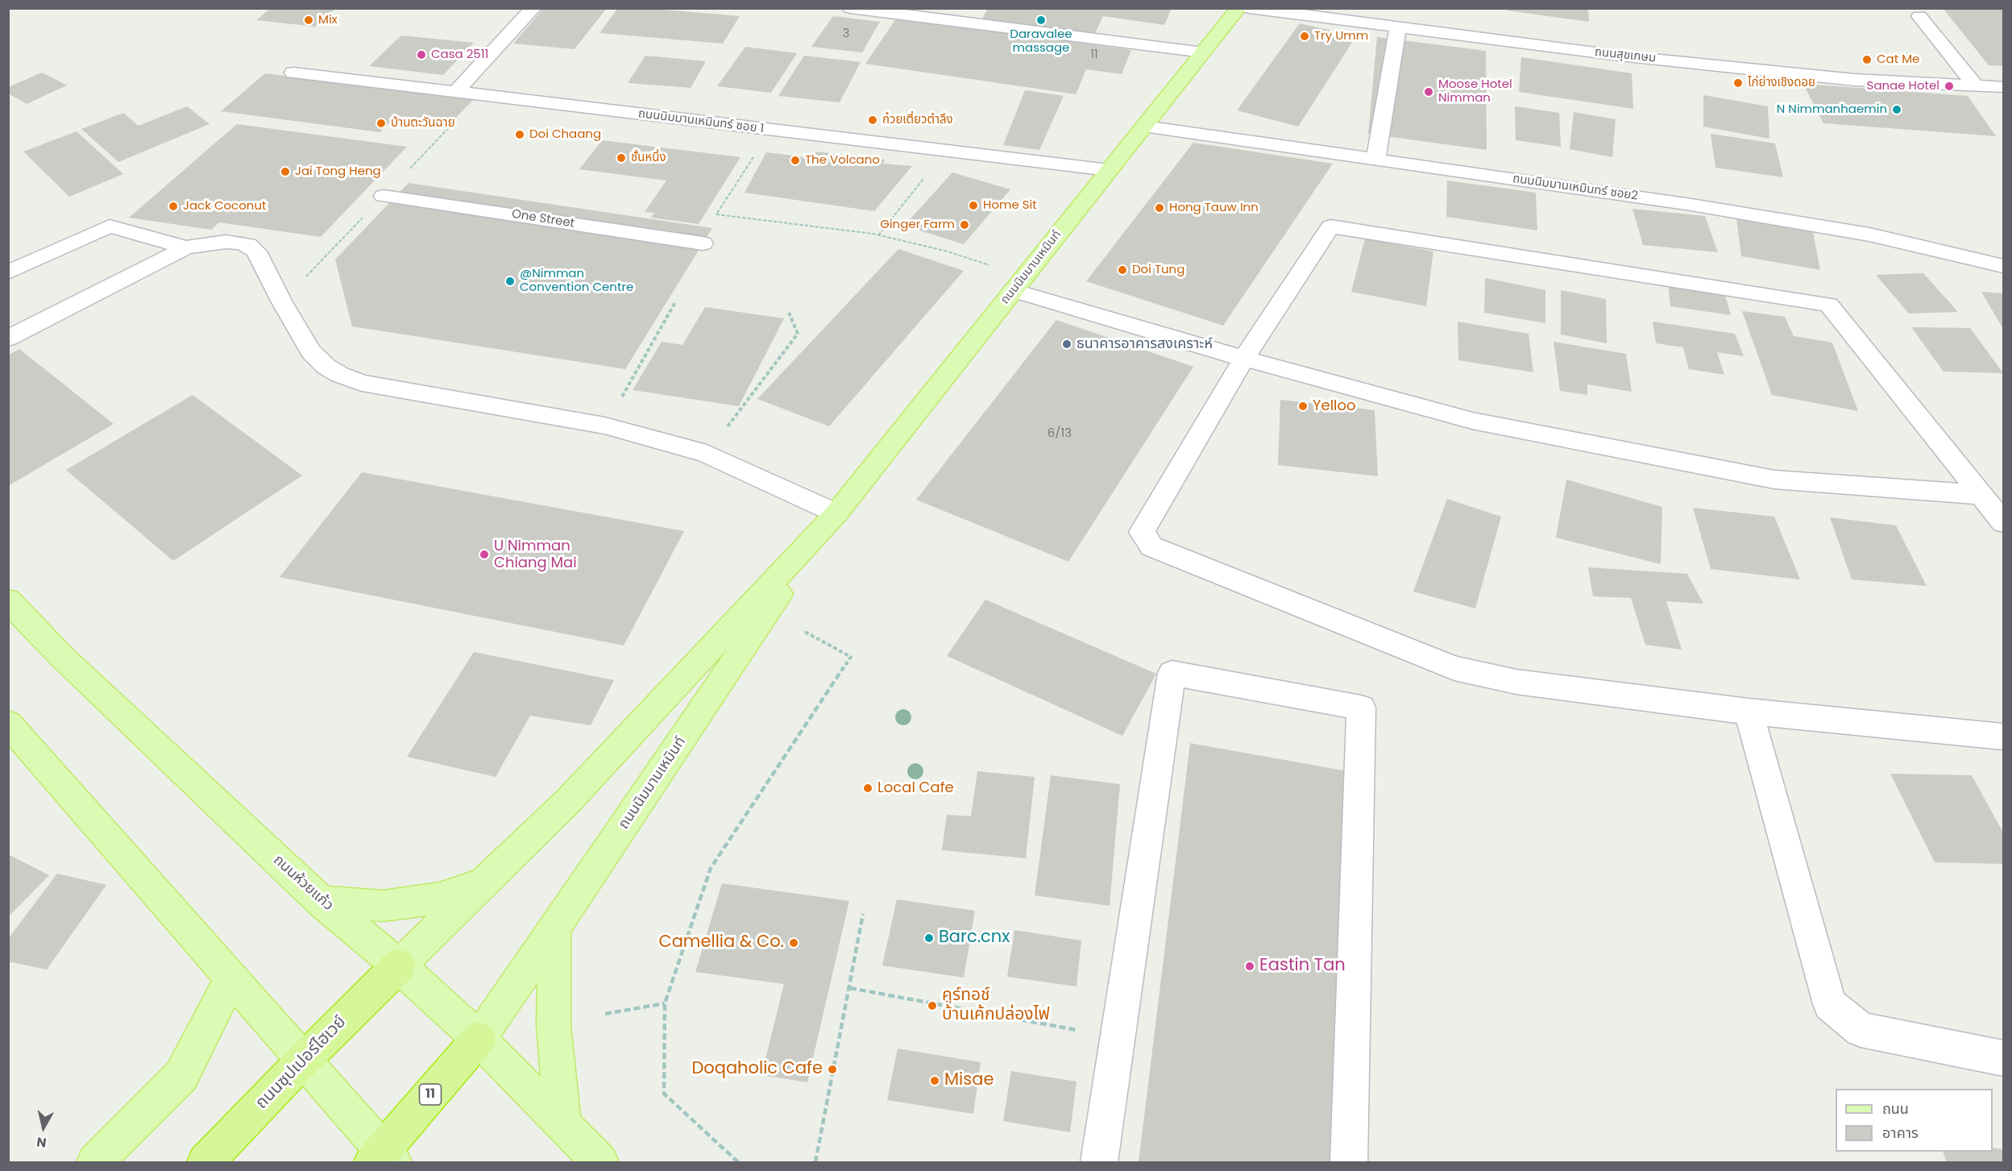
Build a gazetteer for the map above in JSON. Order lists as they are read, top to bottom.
{
  "streets": {
    "highway": ["ถนนซุปเปอร์ไฮเวย์", "11"],
    "main road": ["ถนนนิมมานเหมินท์", "ถนนห้วยแก้ว"],
    "street": [
      "ถนนสุขเกษม",
      "ถนนนิมมานเหมินทร์ ซอย 1",
      "ถนนนิมมานเหมินทร์ ซอย2",
      "One Street"
    ]
  },
  "crossings": [
    ["ถนนนิมมานเหมินทร์ ซอย 1", "ถนนนิมมานเหมินท์"],
    ["ถนนนิมมานเหมินทร์ ซอย2", "ถนนนิมมานเหมินท์"],
    ["ถนนนิมมานเหมินท์", "ถนนห้วยแก้ว"],
    ["ถนนนิมมานเหมินท์", "ถนนซุปเปอร์ไฮเวย์"],
    ["ถนนนิมมานเหมินท์", "11"],
    ["ถนนห้วยแก้ว", "ถนนซุปเปอร์ไฮเวย์"],
    ["ถนนห้วยแก้ว", "11"]
  ],
  "places": [
    "Mix",
    "Daravalee massage",
    "Try Umm",
    "Casa 2511",
    "Cat Me",
    "ไก่ย่างเชิงดอย",
    "Sanae Hotel",
    "Moose Hotel Nimman",
    "N Nimmanhaemin",
    "ก๋วยเตี๋ยวตำลึง",
    "บ้านตะวันฉาย",
    "Doi Chaang",
    "ชั้นหนึ่ง",
    "The Volcano",
    "Jai Tong Heng",
    "Home Sit",
    "Jack Coconut",
    "Hong Tauw Inn",
    "Ginger Farm",
    "Doi Tung",
    "@Nimman Convention Centre",
    "ธนาคารอาคารสงเคราะห์",
    "Yelloo",
    "U Nimman Chiang Mai",
    "Local Cafe",
    "Barc.cnx",
    "Camellia & Co.",
    "Eastin Tan",
    "คูร์ทอช์ บ้านเค้กปล่องไฟ",
    "Doqaholic Cafe",
    "Misae"
  ],
  "house_numbers": ["3", "11", "6/13"],
  "legend": ["ถนน", "อาคาร"],
  "north": "bottom"
}
